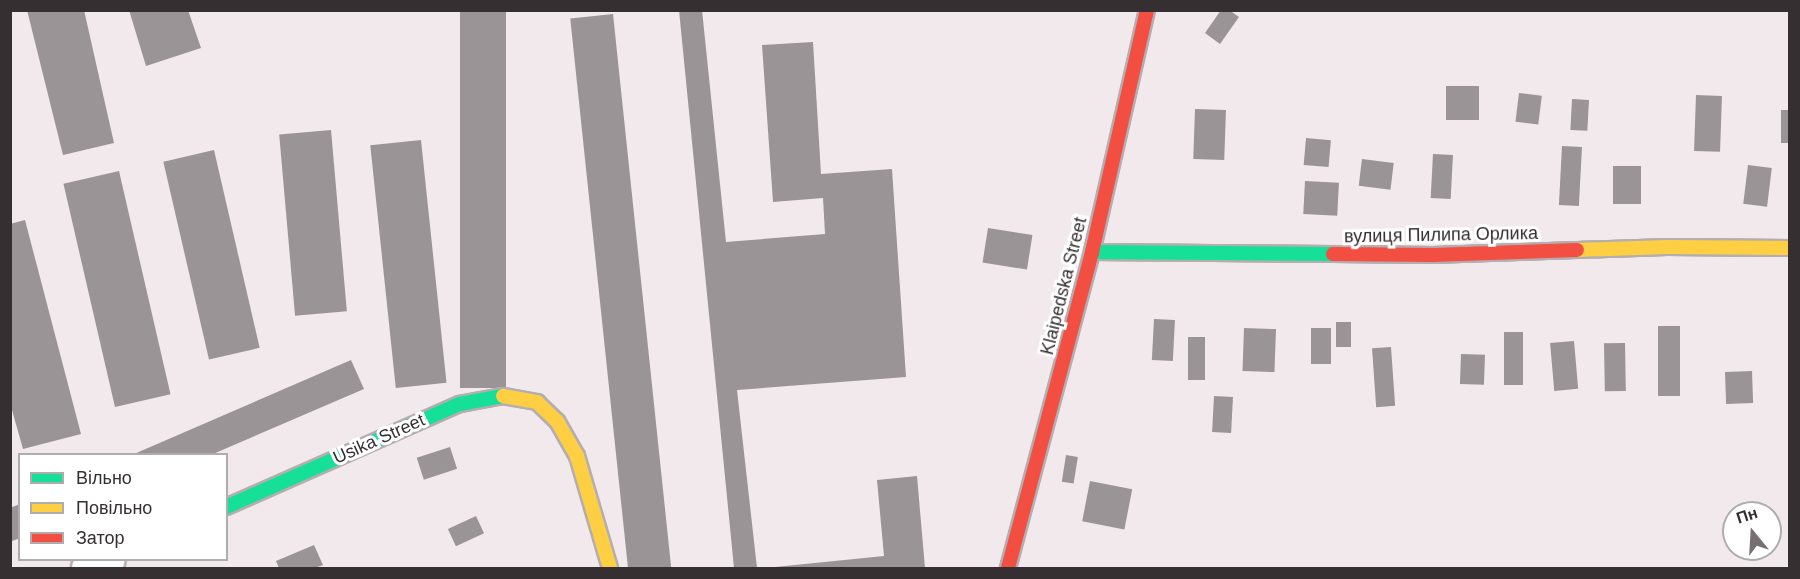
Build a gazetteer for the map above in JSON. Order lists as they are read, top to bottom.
{
  "streets": {
    "street": ["вулиця Пилипа Орлика", "Klaipedska Street", "Usika Street"]
  },
  "crossings": [
    ["вулиця Пилипа Орлика", "Klaipedska Street"]
  ],
  "legend": ["Вільно", "Повільно", "Затор"],
  "north": "top"
}
